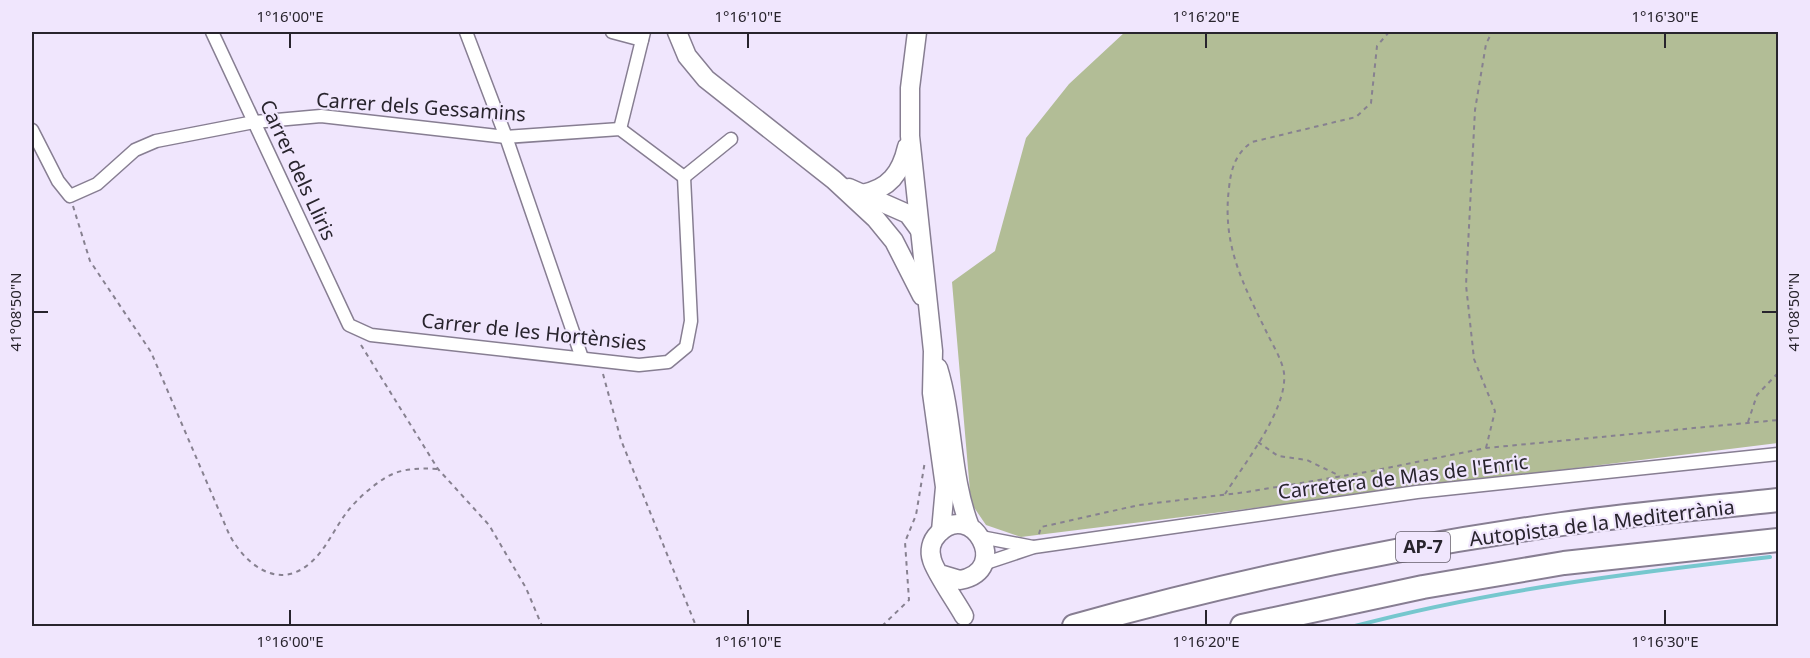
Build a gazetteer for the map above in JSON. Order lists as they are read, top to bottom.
{
  "streets": {
    "highway": ["Autopista de la Mediterrània", "AP-7"],
    "street": [
      "Carrer dels Gessamins",
      "Carrer dels Lliris",
      "Carrer de les Hortènsies",
      "Carretera de Mas de l'Enric"
    ]
  },
  "crossings": [
    ["Carrer dels Gessamins", "Carrer dels Lliris"],
    ["Carrer dels Lliris", "Carrer de les Hortènsies"]
  ],
  "coordinates": [
    "1°16'00\"E",
    "1°16'10\"E",
    "1°16'20\"E",
    "1°16'30\"E",
    "41°08'50\"N"
  ]
}
